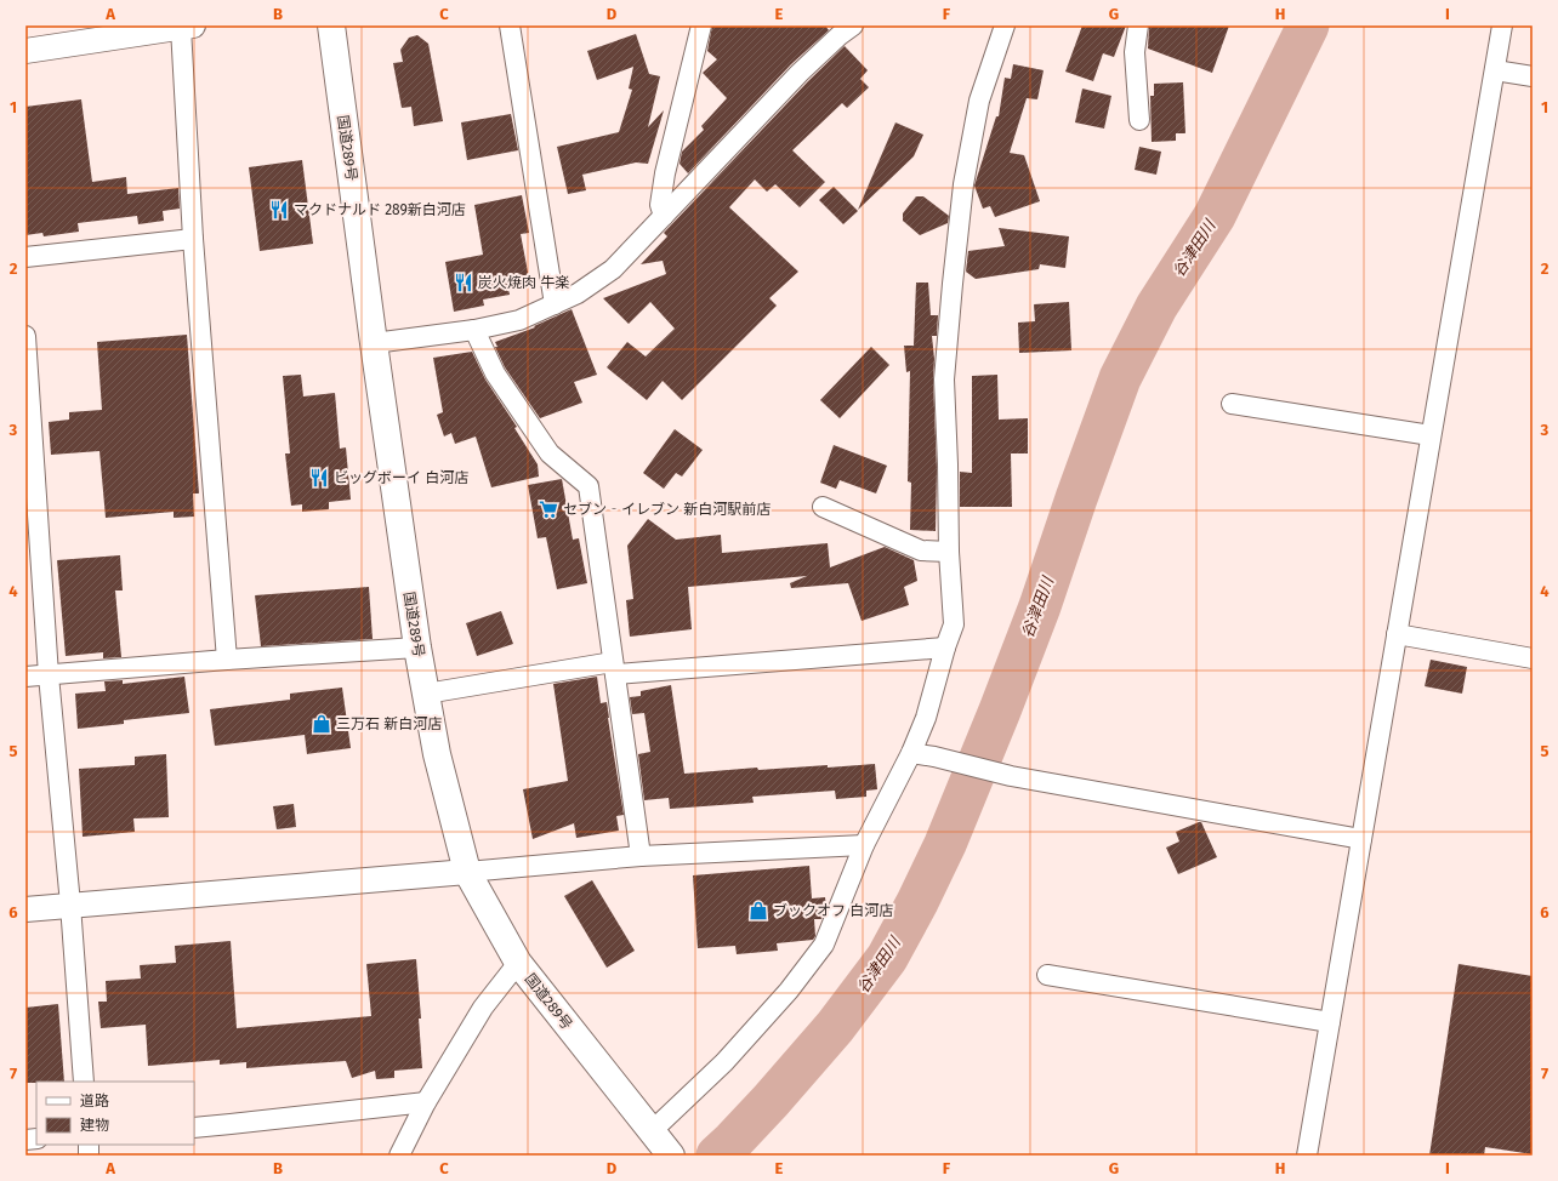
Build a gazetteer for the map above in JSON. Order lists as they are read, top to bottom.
{
  "streets": {
    "highway": ["国道289号"]
  },
  "water": ["谷津田川"],
  "places": {
    "restaurant": ["マクドナルド 289新白河店", "炭火焼肉 牛楽", "ビッグボーイ 白河店"],
    "supermarket": ["セブン‐イレブン 新白河駅前店"],
    "shop": ["三万石 新白河店", "ブックオフ 白河店"]
  },
  "legend": ["道路", "建物"],
  "grid": {
    "columns": [
      "A",
      "B",
      "C",
      "D",
      "E",
      "F",
      "G",
      "H",
      "I"
    ],
    "rows": [
      "1",
      "2",
      "3",
      "4",
      "5",
      "6",
      "7"
    ]
  }
}
